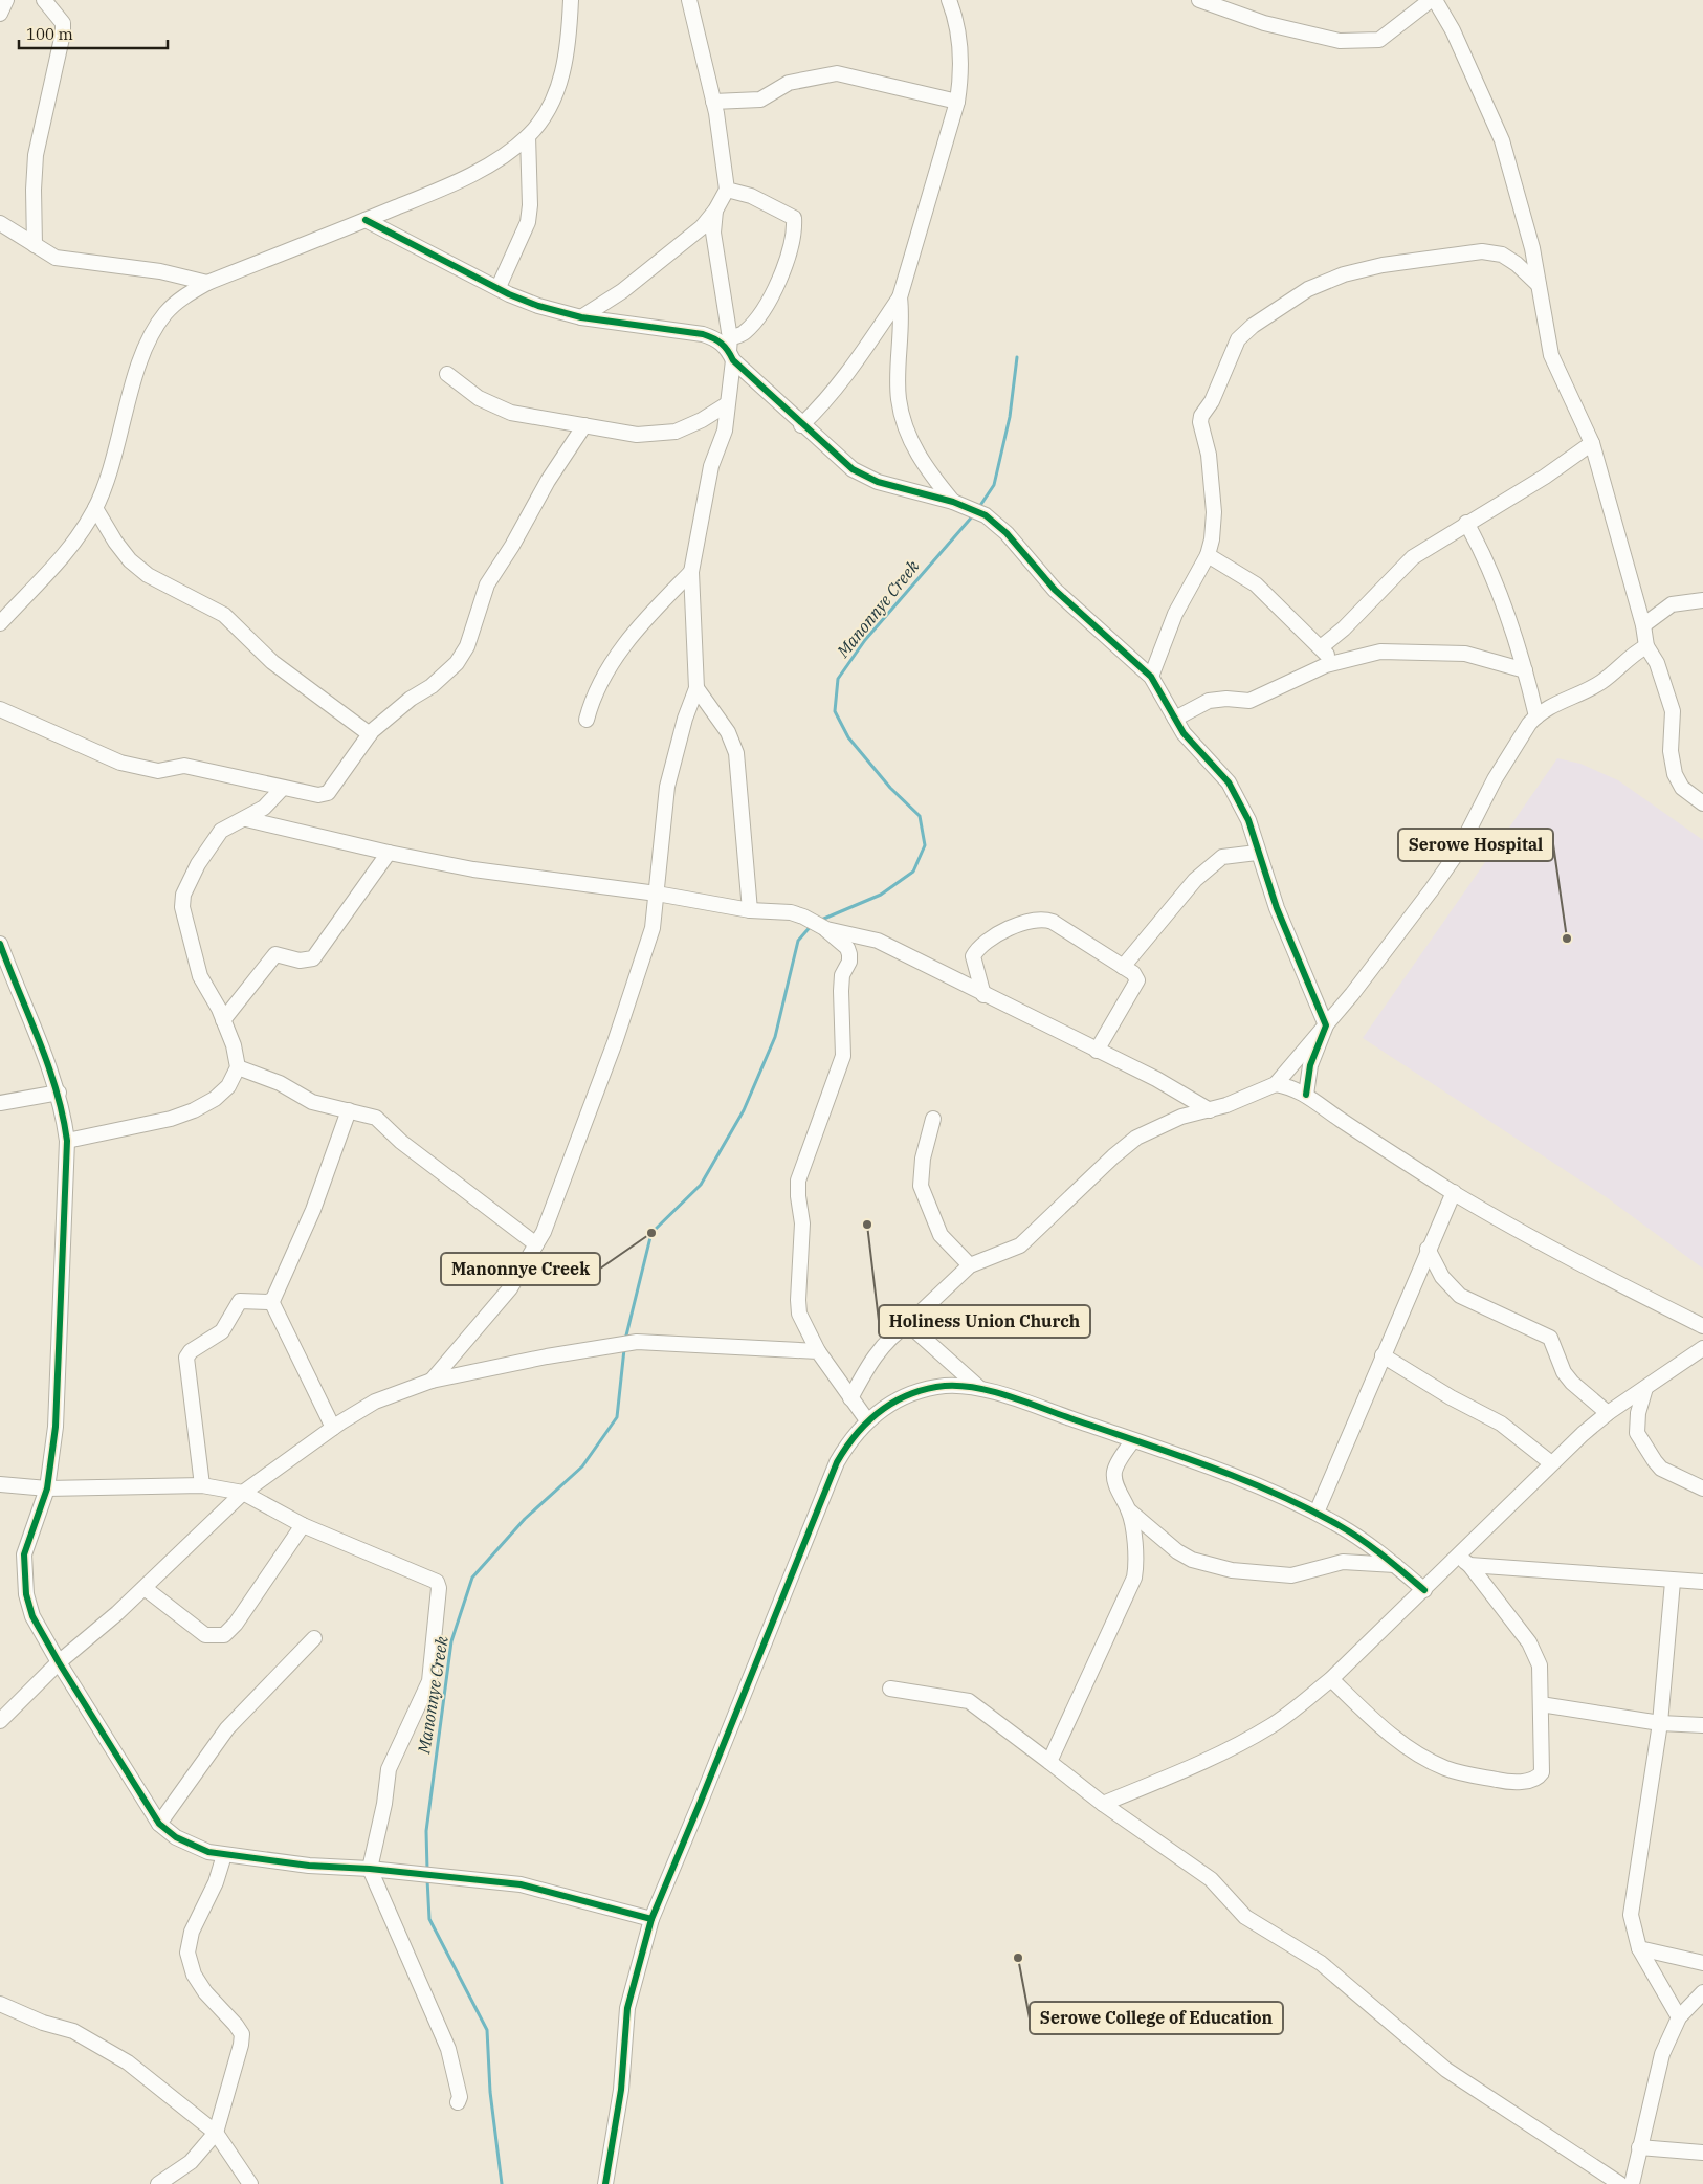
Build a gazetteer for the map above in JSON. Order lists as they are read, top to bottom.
{
  "water": ["Manonnye Creek"],
  "places": [
    "Serowe Hospital",
    "Holiness Union Church",
    "Manonnye Creek",
    "Serowe College of Education"
  ],
  "scale_bar": "100 m"
}
